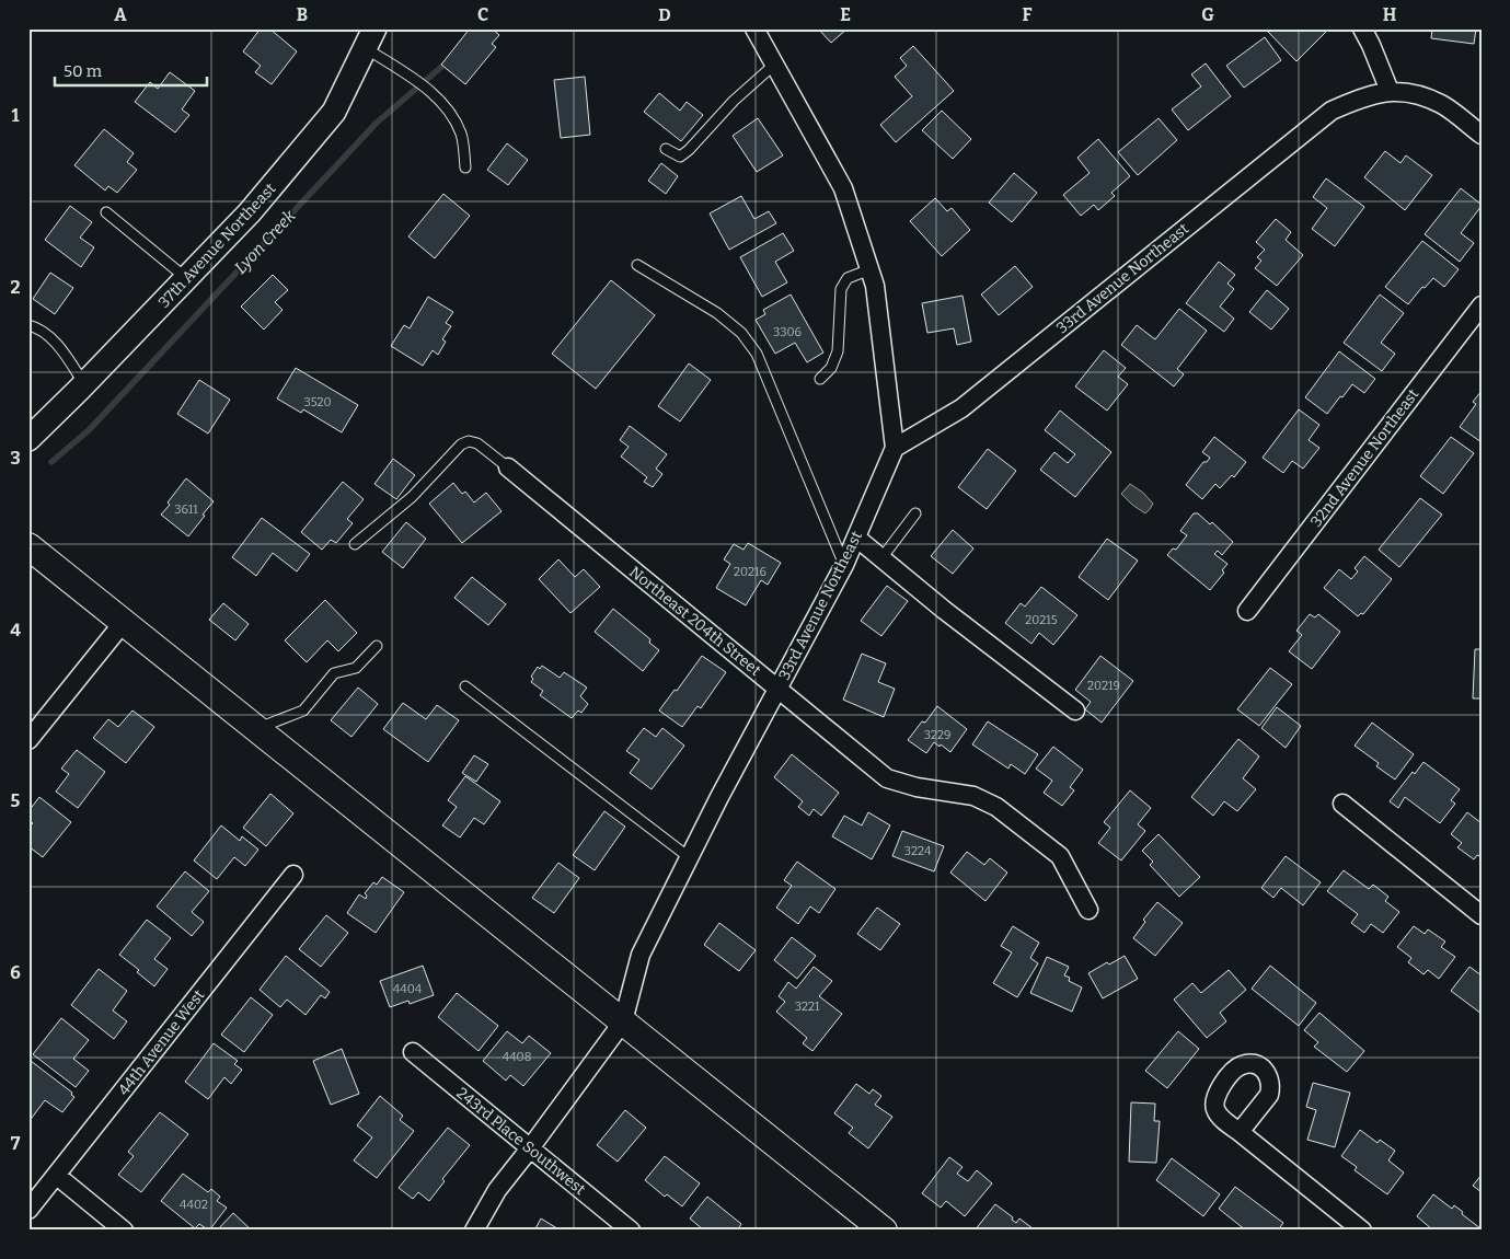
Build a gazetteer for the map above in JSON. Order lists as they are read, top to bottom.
{
  "streets": {
    "street": [
      "37th Avenue Northeast",
      "33rd Avenue Northeast",
      "32nd Avenue Northeast",
      "Northeast 204th Street",
      "44th Avenue West",
      "243rd Place Southwest"
    ]
  },
  "crossings": [
    ["33rd Avenue Northeast", "Northeast 204th Street"]
  ],
  "water": ["Lyon Creek"],
  "house_numbers": [
    "3306",
    "3520",
    "3611",
    "20216",
    "20215",
    "20219",
    "3229",
    "3224",
    "4404",
    "3221",
    "4408",
    "4402"
  ],
  "scale_bar": "50 m",
  "grid": {
    "columns": [
      "A",
      "B",
      "C",
      "D",
      "E",
      "F",
      "G",
      "H"
    ],
    "rows": [
      "1",
      "2",
      "3",
      "4",
      "5",
      "6",
      "7"
    ]
  }
}
